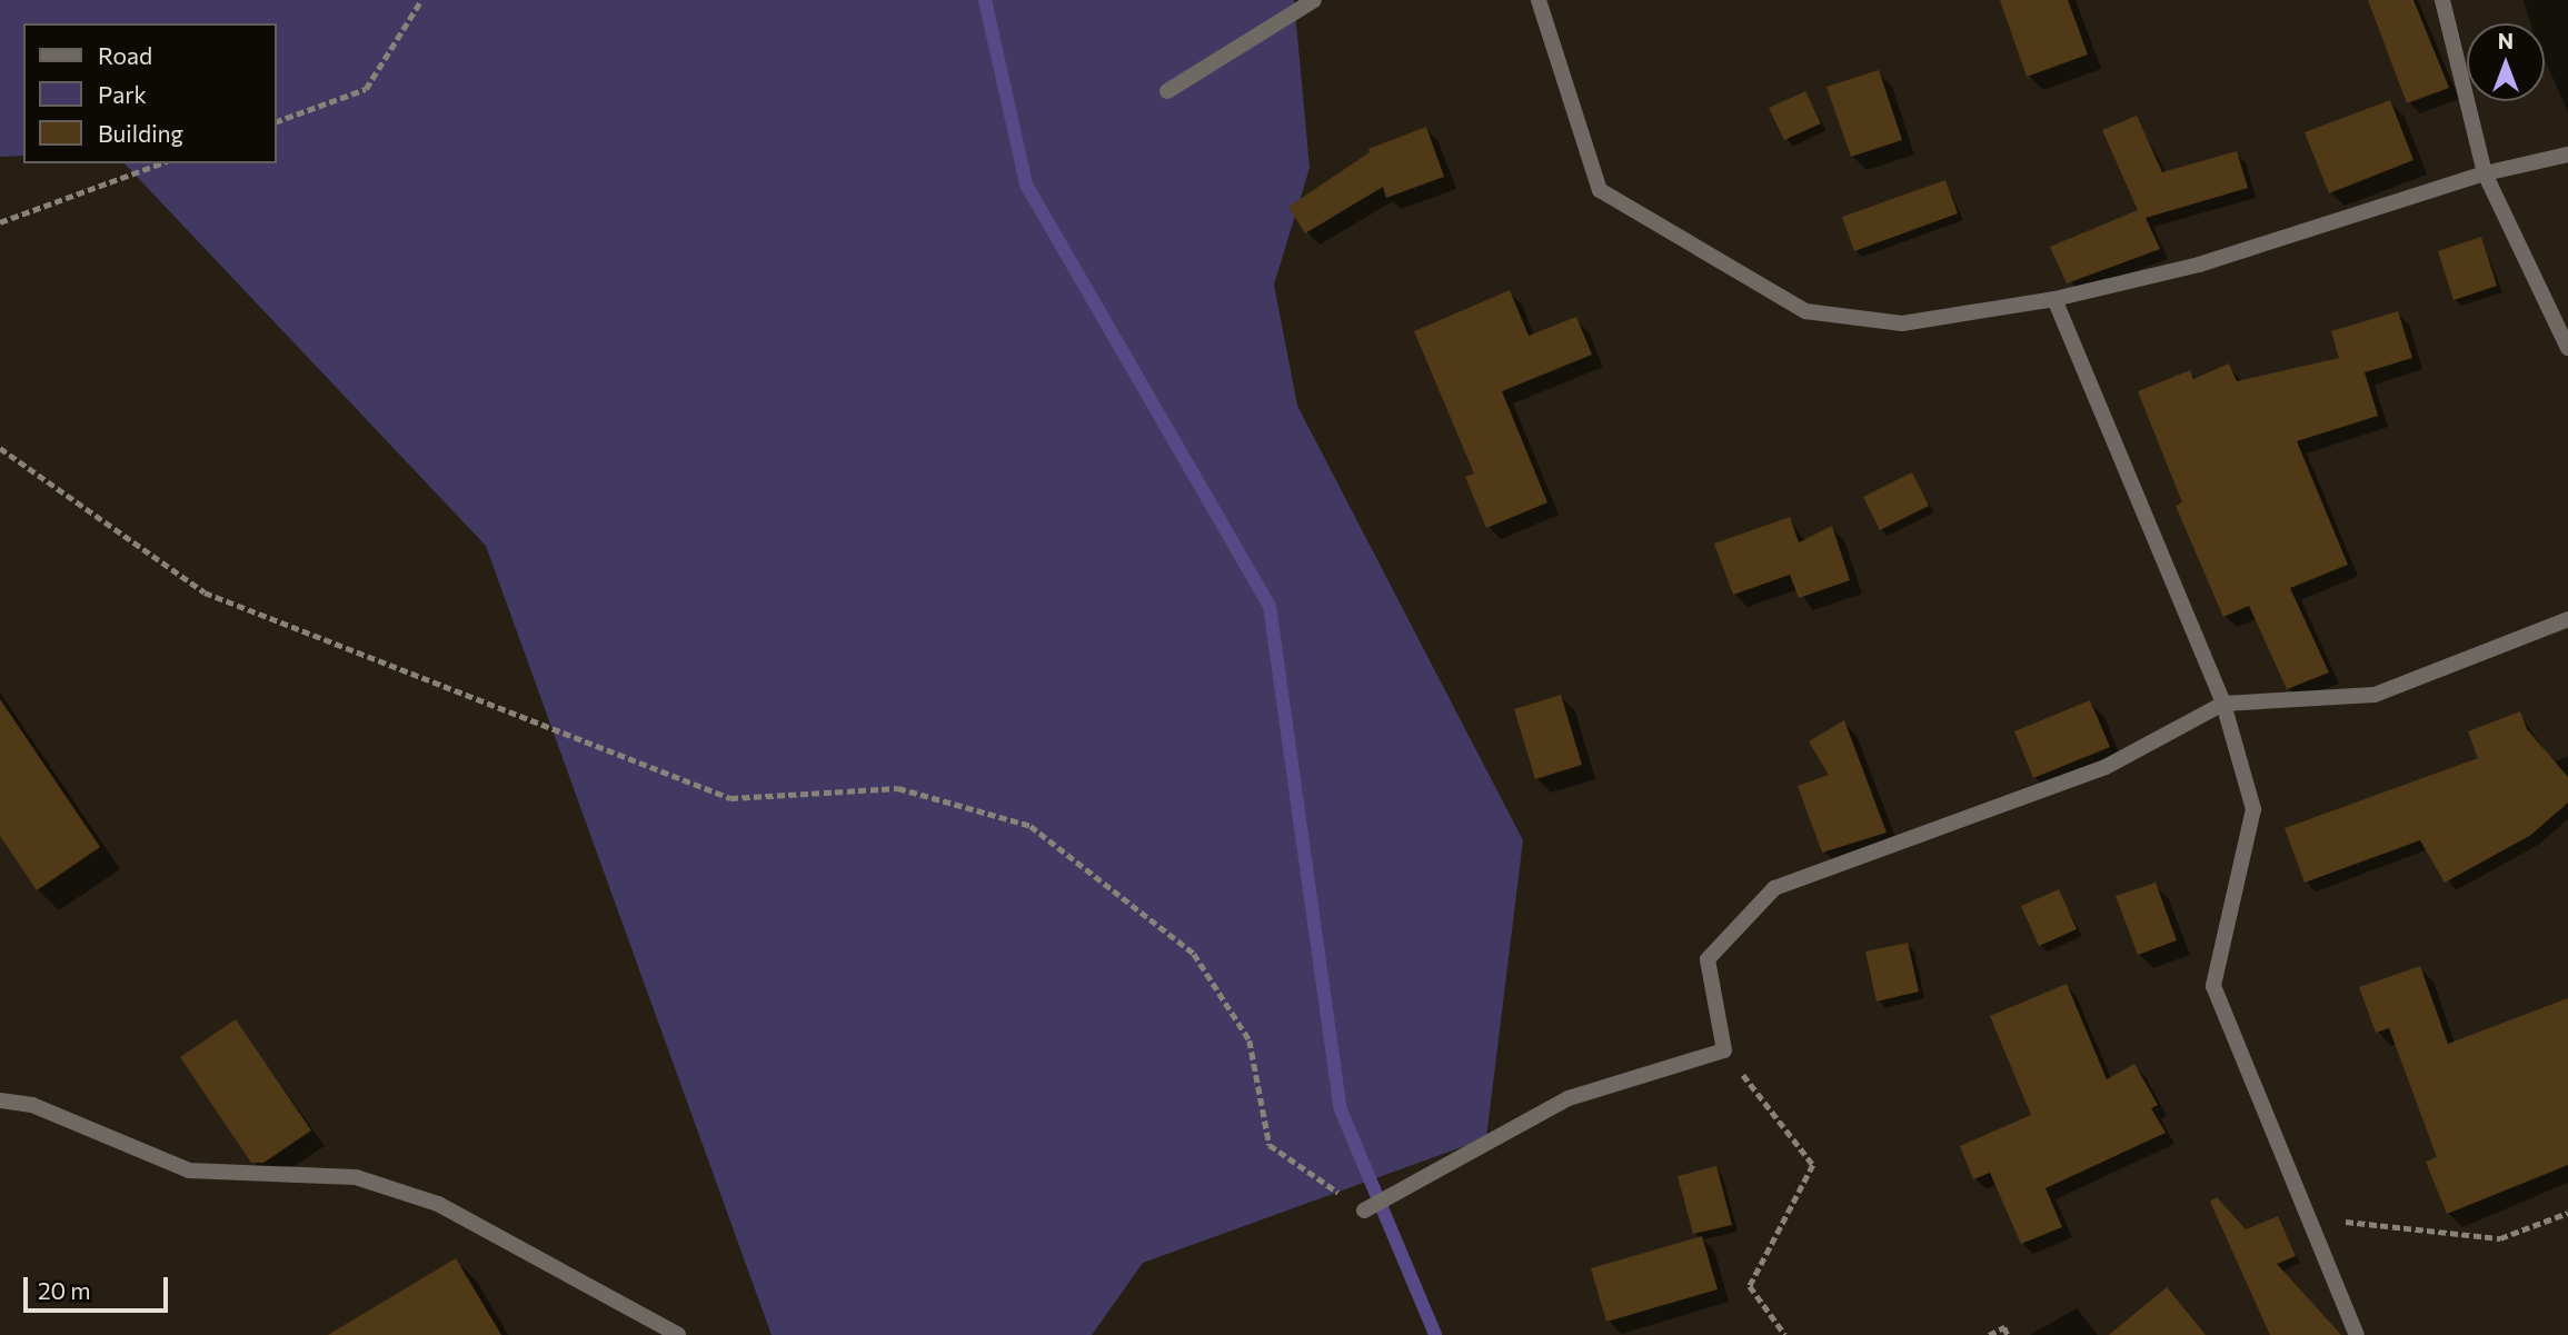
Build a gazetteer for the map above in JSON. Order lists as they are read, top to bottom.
{
  "legend": ["Road", "Park", "Building"],
  "scale_bar": "20 m",
  "north": "top"
}
